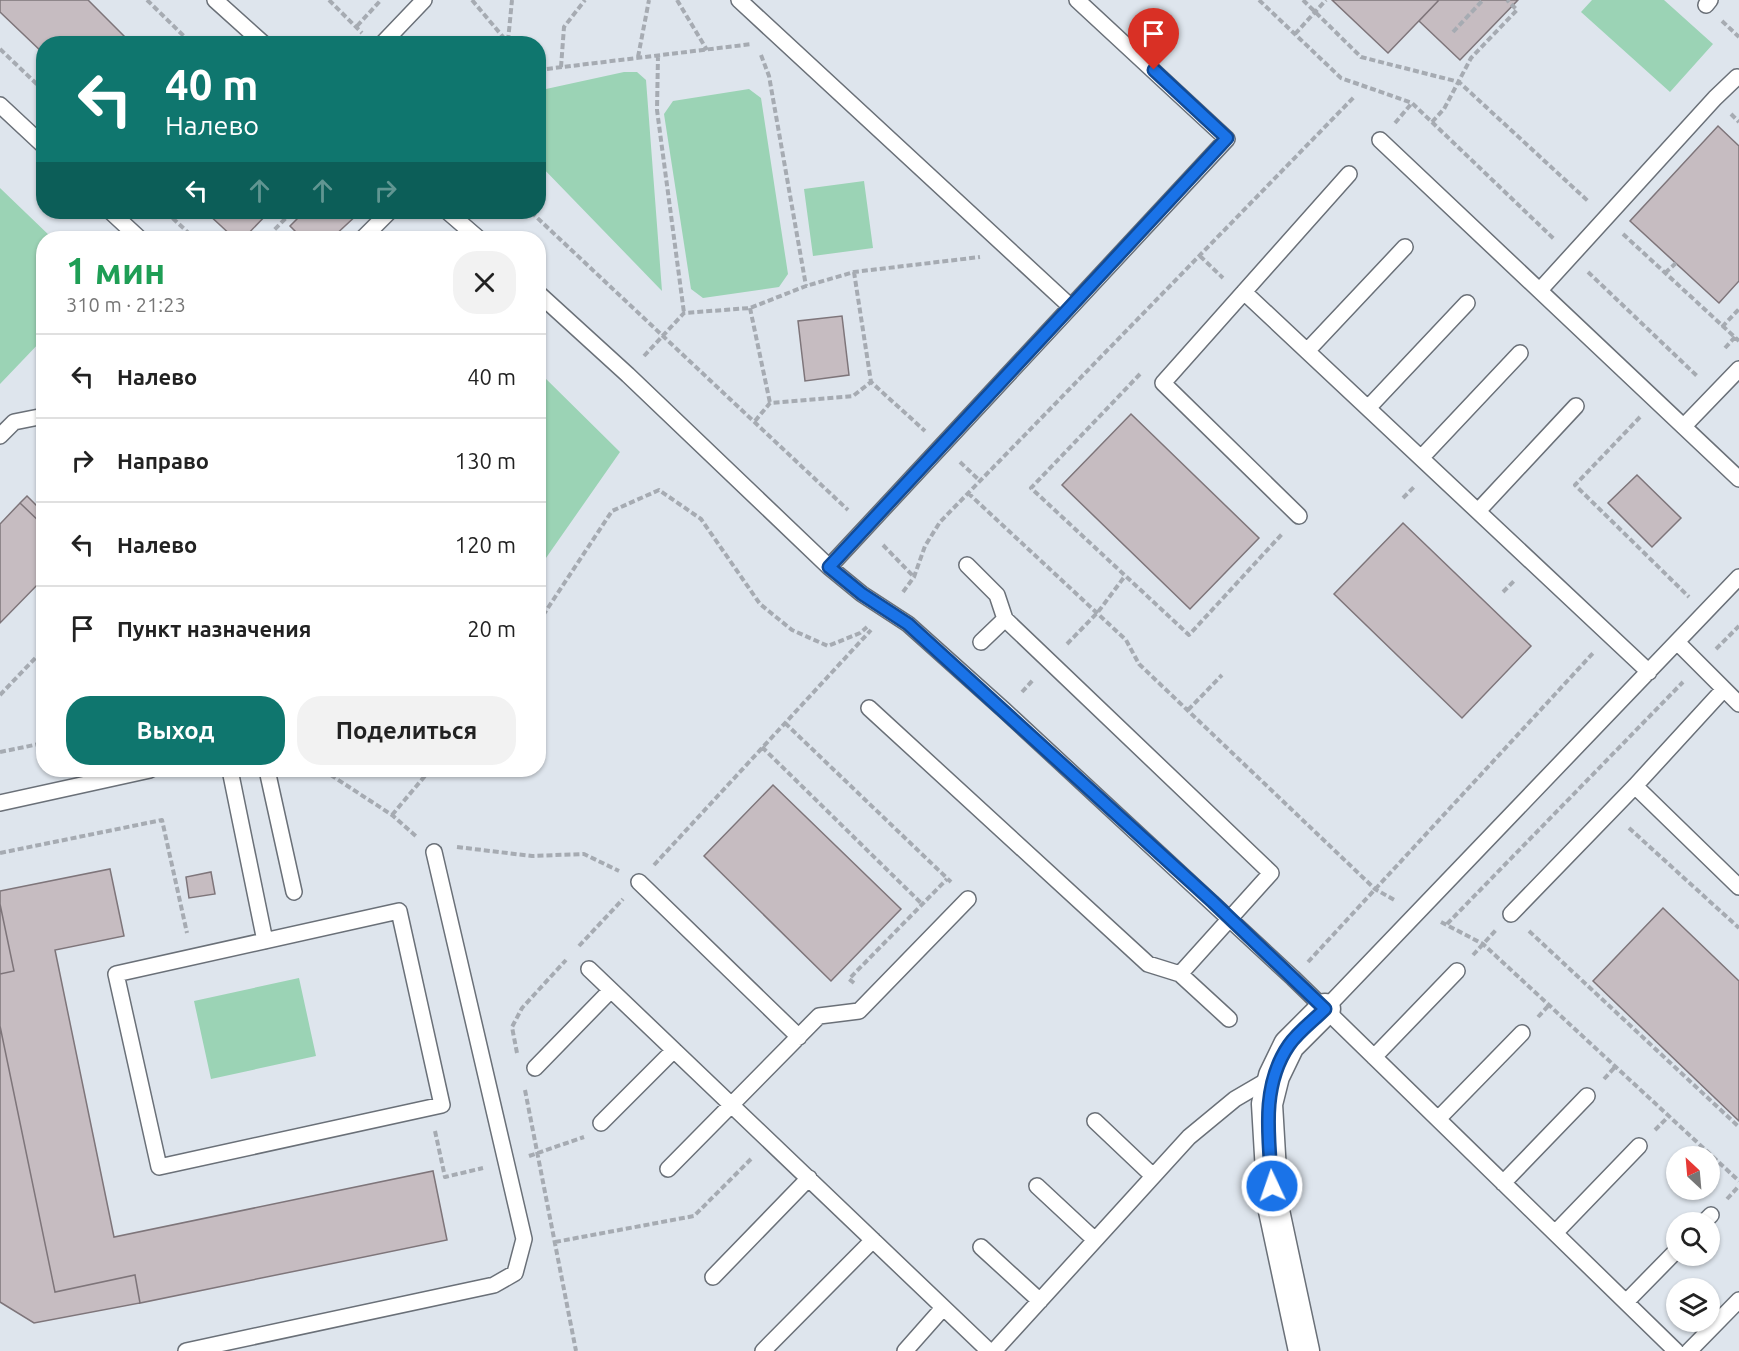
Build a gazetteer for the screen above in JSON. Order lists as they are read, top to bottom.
{
  "north": "top left",
  "page": {
    "turn": ["40 m", "Налево"],
    "heading": ["1 мин", "310 m · 21:23"],
    "list": [
      {
        "name": "Налево",
        "value": "40 m"
      },
      {
        "name": "Направо",
        "value": "130 m"
      },
      {
        "name": "Налево",
        "value": "120 m"
      },
      {
        "name": "Пункт назначения",
        "value": "20 m"
      }
    ],
    "buttons": ["Выход", "Поделиться"]
  }
}
